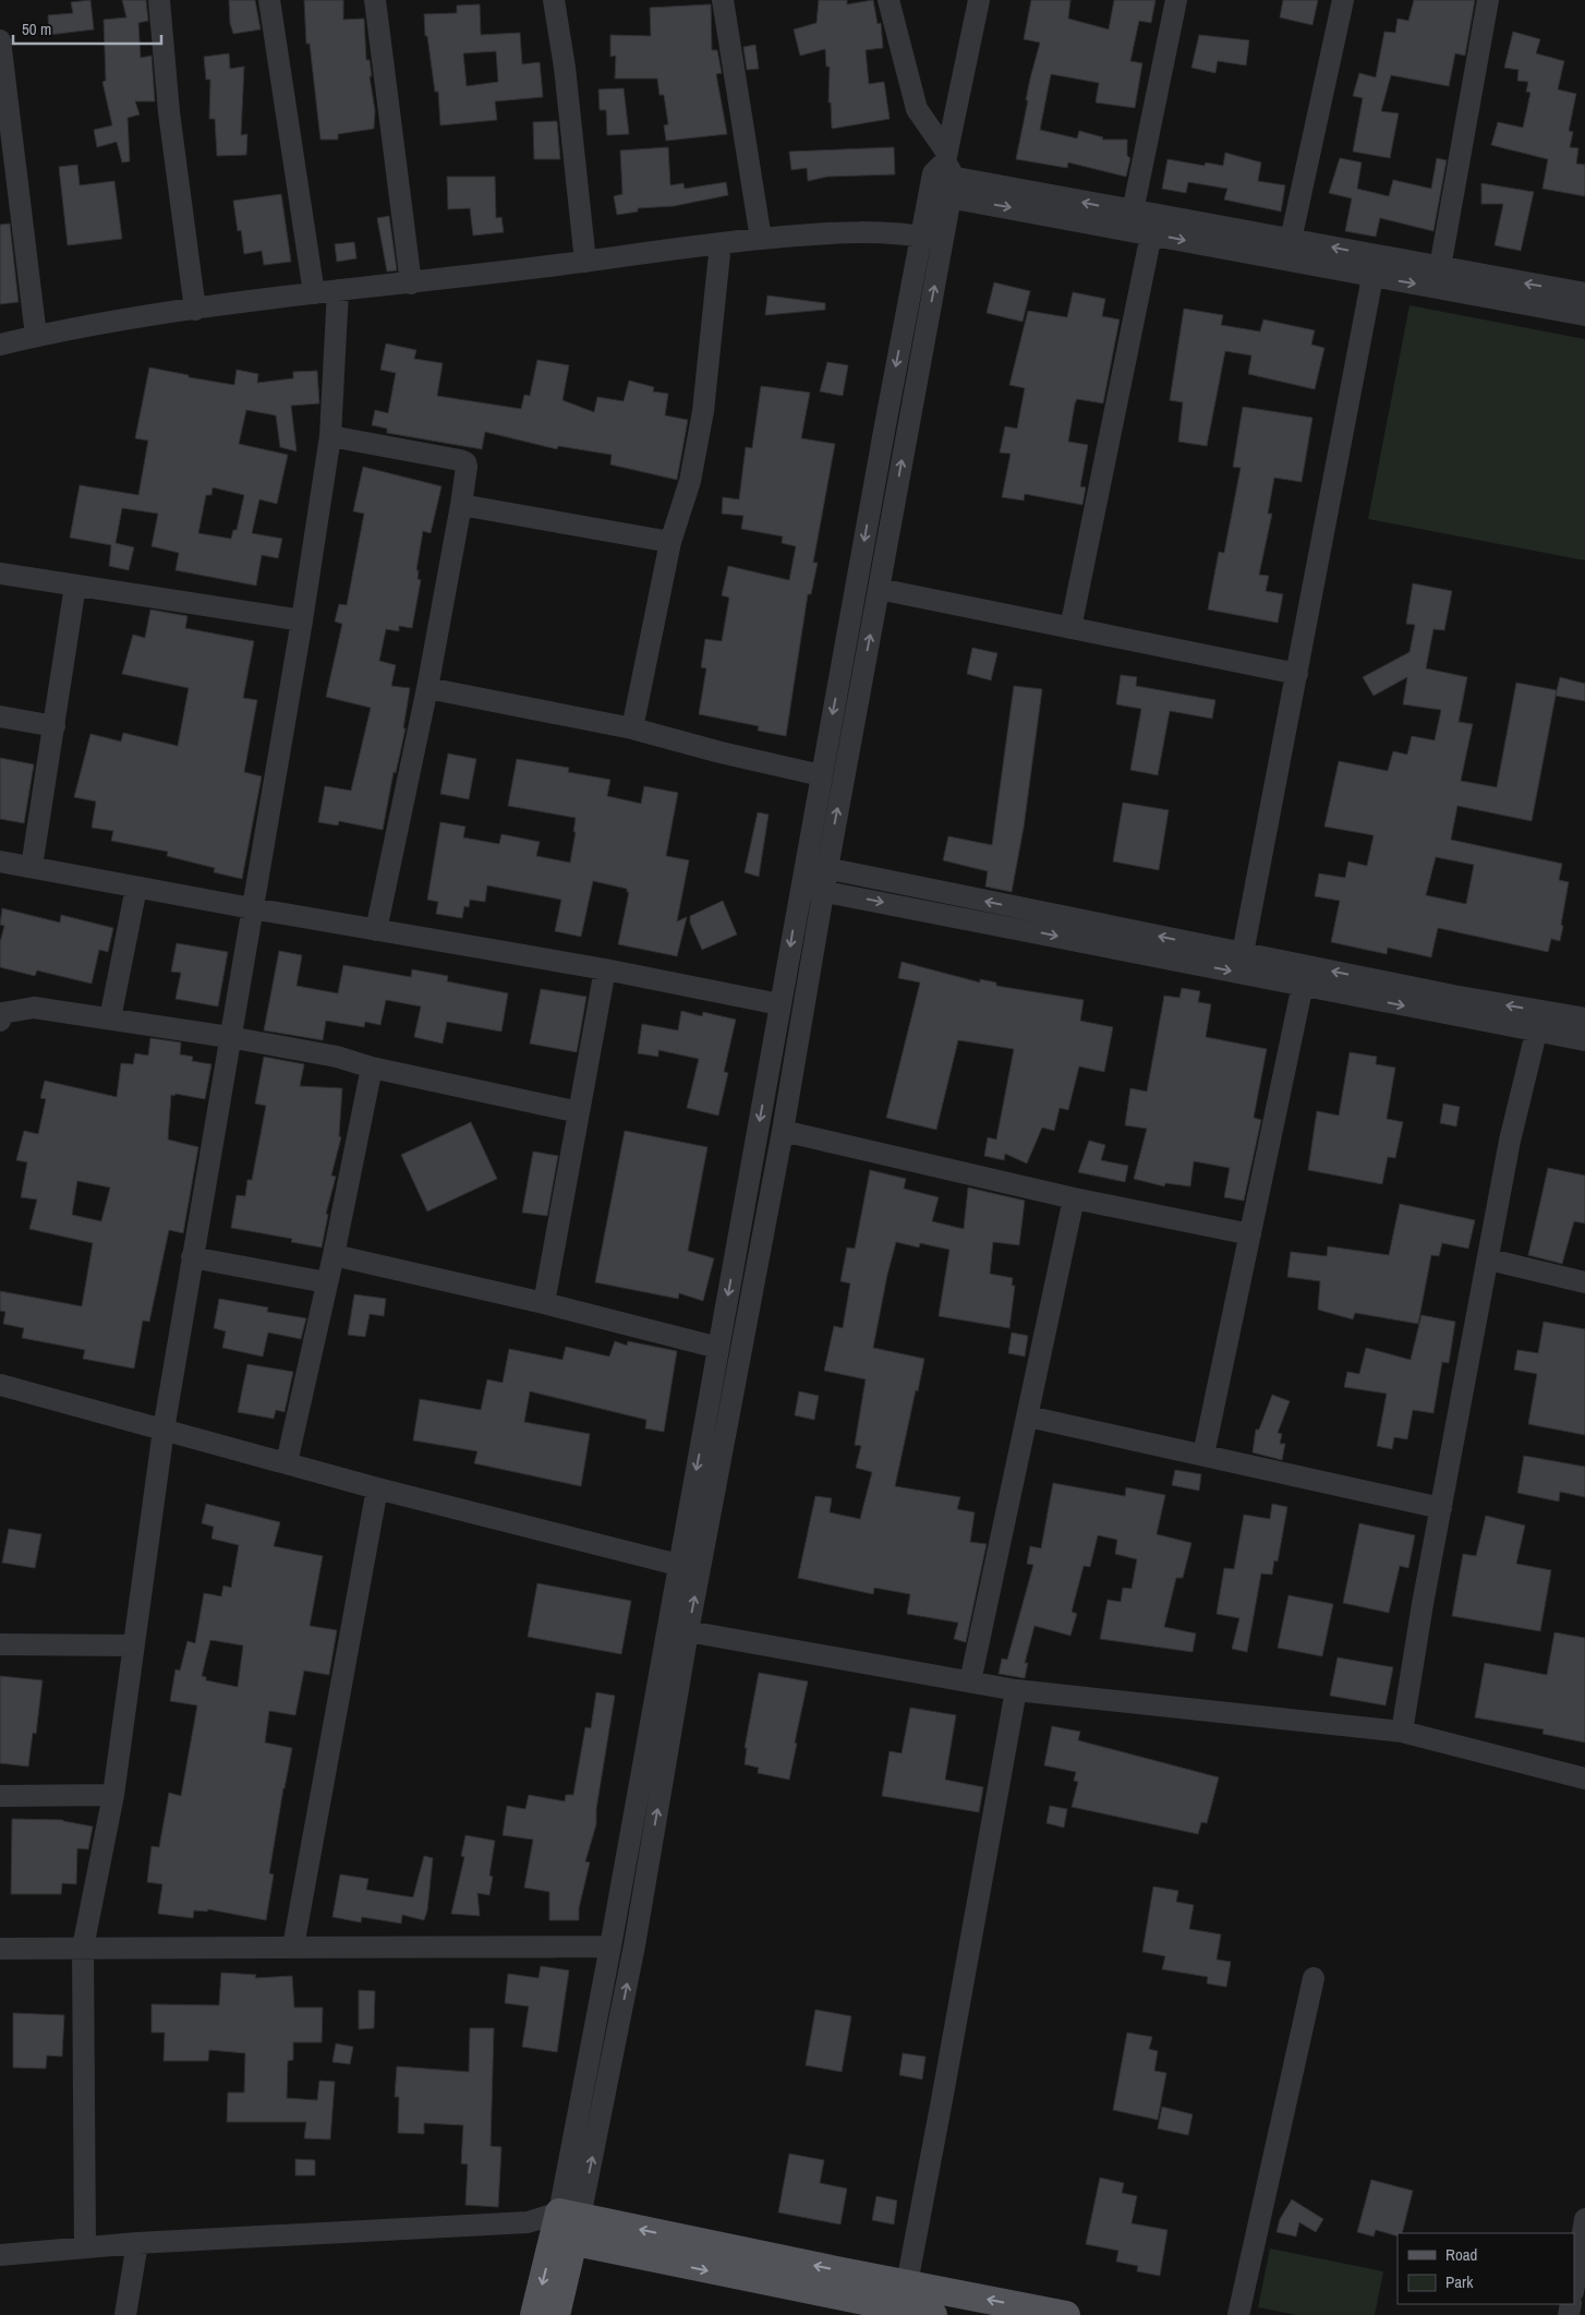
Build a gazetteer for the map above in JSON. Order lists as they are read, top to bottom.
{
  "legend": ["Road", "Park"],
  "scale_bar": "50 m"
}
